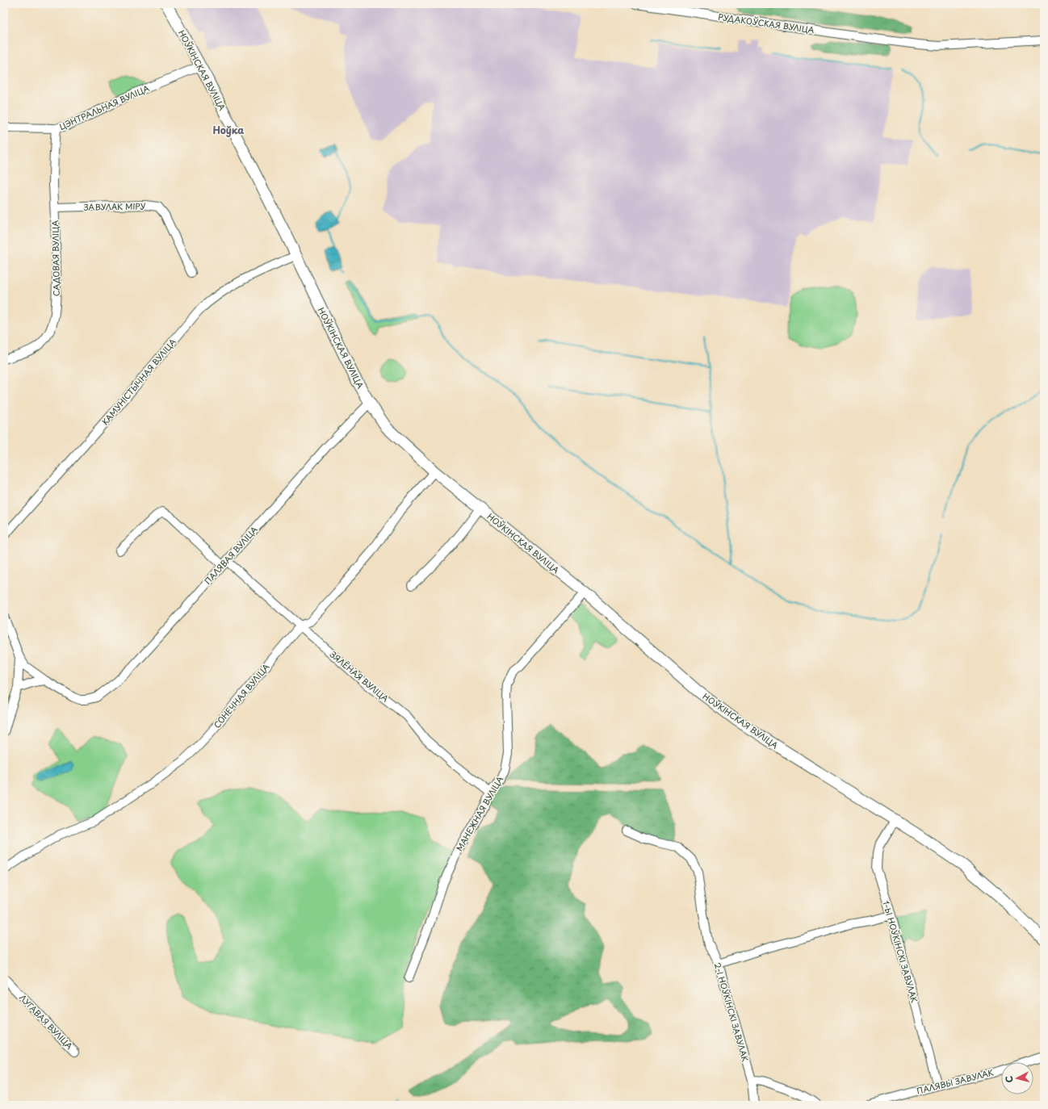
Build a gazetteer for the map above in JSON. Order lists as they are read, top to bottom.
{
  "streets": {
    "main road": ["НОЎКІНСКАЯ ВУЛІЦА"],
    "street": [
      "РУДАКОЎСКАЯ ВУЛІЦА",
      "ЦЭНТРАЛЬНАЯ ВУЛІЦА",
      "ЗАВУЛАК МІРУ",
      "САДОВАЯ ВУЛІЦА",
      "КАМУНІСТЫЧНАЯ ВУЛІЦА",
      "ПАЛЯВАЯ ВУЛІЦА",
      "ЗЯЛЁНАЯ ВУЛІЦА",
      "СОНЕЧНАЯ ВУЛІЦА",
      "МАНЕЖНАЯ ВУЛІЦА",
      "1-Ы НОЎКІНСКІ ЗАВУЛАК",
      "2-І НОЎКІНСКІ ЗАВУЛАК",
      "ЛУГАВАЯ ВУЛІЦА",
      "ПАЛЯВЫ ЗАВУЛАК"
    ]
  },
  "crossings": [
    ["НОЎКІНСКАЯ ВУЛІЦА", "ЦЭНТРАЛЬНАЯ ВУЛІЦА"],
    ["НОЎКІНСКАЯ ВУЛІЦА", "КАМУНІСТЫЧНАЯ ВУЛІЦА"],
    ["НОЎКІНСКАЯ ВУЛІЦА", "ПАЛЯВАЯ ВУЛІЦА"],
    ["НОЎКІНСКАЯ ВУЛІЦА", "СОНЕЧНАЯ ВУЛІЦА"],
    ["НОЎКІНСКАЯ ВУЛІЦА", "МАНЕЖНАЯ ВУЛІЦА"],
    ["НОЎКІНСКАЯ ВУЛІЦА", "1-Ы НОЎКІНСКІ ЗАВУЛАК"],
    ["ЦЭНТРАЛЬНАЯ ВУЛІЦА", "САДОВАЯ ВУЛІЦА"],
    ["ЗАВУЛАК МІРУ", "САДОВАЯ ВУЛІЦА"],
    ["ПАЛЯВАЯ ВУЛІЦА", "ЗЯЛЁНАЯ ВУЛІЦА"],
    ["ЗЯЛЁНАЯ ВУЛІЦА", "СОНЕЧНАЯ ВУЛІЦА"],
    ["ЗЯЛЁНАЯ ВУЛІЦА", "МАНЕЖНАЯ ВУЛІЦА"],
    ["1-Ы НОЎКІНСКІ ЗАВУЛАК", "ПАЛЯВЫ ЗАВУЛАК"]
  ],
  "districts": ["Ноўка"],
  "north": "left"
}
